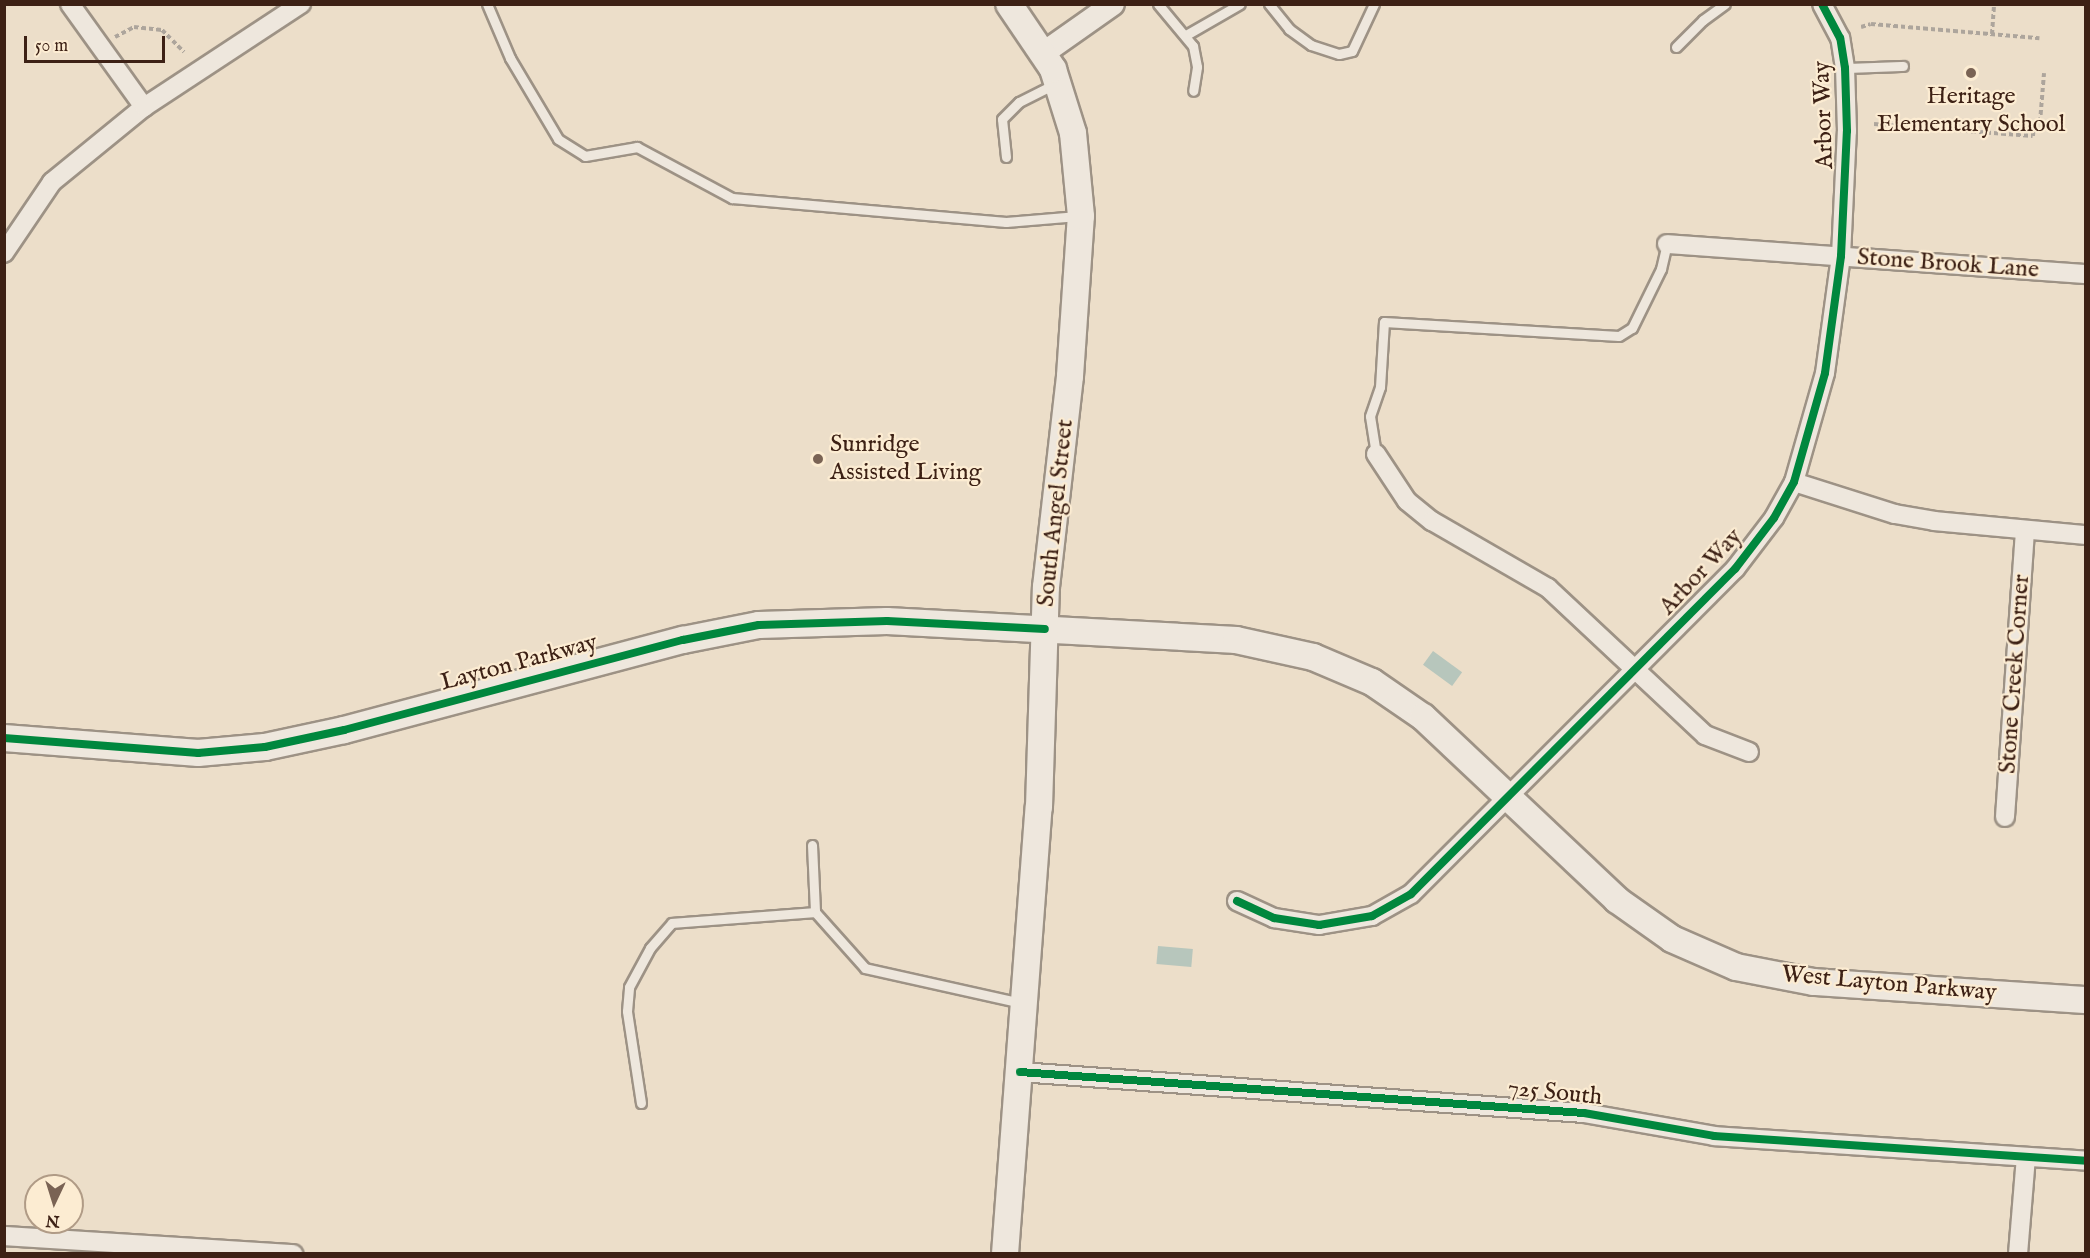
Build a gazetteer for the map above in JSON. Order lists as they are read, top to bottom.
{
  "streets": {
    "main road": ["South Angel Street", "Layton Parkway", "West Layton Parkway"],
    "street": [
      "Arbor Way",
      "Stone Brook Lane",
      "Stone Creek Corner",
      "725 South"
    ]
  },
  "crossings": [
    ["Arbor Way", "Stone Brook Lane"],
    ["Arbor Way", "West Layton Parkway"],
    ["South Angel Street", "Layton Parkway"],
    ["South Angel Street", "West Layton Parkway"],
    ["South Angel Street", "725 South"],
    ["Layton Parkway", "West Layton Parkway"]
  ],
  "places": ["Heritage Elementary School", "Sunridge Assisted Living"],
  "scale_bar": "50 m",
  "north": "bottom"
}
